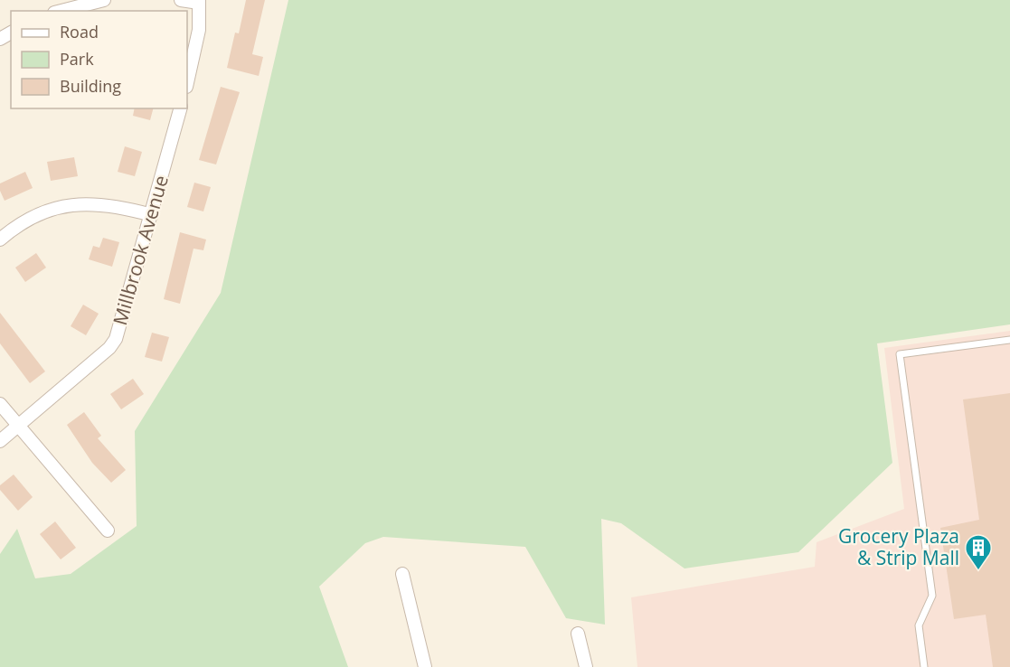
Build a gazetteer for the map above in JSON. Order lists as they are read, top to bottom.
{
  "streets": {
    "street": ["Millbrook Avenue"]
  },
  "places": {
    "building": ["Grocery Plaza & Strip Mall"]
  },
  "legend": ["Road", "Park", "Building"]
}
